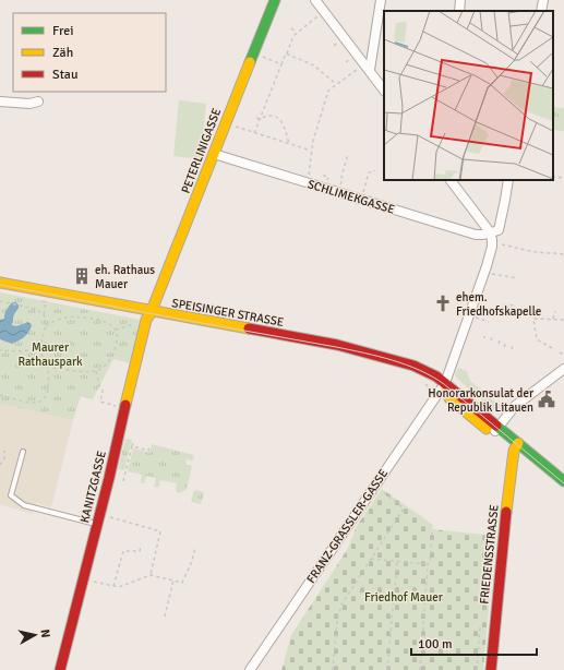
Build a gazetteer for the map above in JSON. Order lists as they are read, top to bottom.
{
  "streets": {
    "street": [
      "PETERLINIGASSE",
      "SCHLIMEKGASSE",
      "SPEISINGER STRASSE",
      "KANITZGASSE",
      "FRANZ-GRASSLER-GASSE",
      "FRIEDENSSTRASSE"
    ]
  },
  "crossings": [
    ["PETERLINIGASSE", "SCHLIMEKGASSE"],
    ["PETERLINIGASSE", "SPEISINGER STRASSE"],
    ["PETERLINIGASSE", "KANITZGASSE"],
    ["SCHLIMEKGASSE", "FRANZ-GRASSLER-GASSE"],
    ["SPEISINGER STRASSE", "KANITZGASSE"],
    ["SPEISINGER STRASSE", "FRANZ-GRASSLER-GASSE"],
    ["SPEISINGER STRASSE", "FRIEDENSSTRASSE"]
  ],
  "parks": ["Maurer Rathauspark", "Friedhof Mauer"],
  "places": {
    "building": ["eh. Rathaus Mauer"],
    "church": ["ehem. Friedhofskapelle"],
    "public building": ["Honorarkonsulat der Republik Litauen"]
  },
  "legend": ["Frei", "Zäh", "Stau"],
  "scale_bar": "100 m",
  "north": "right"
}
